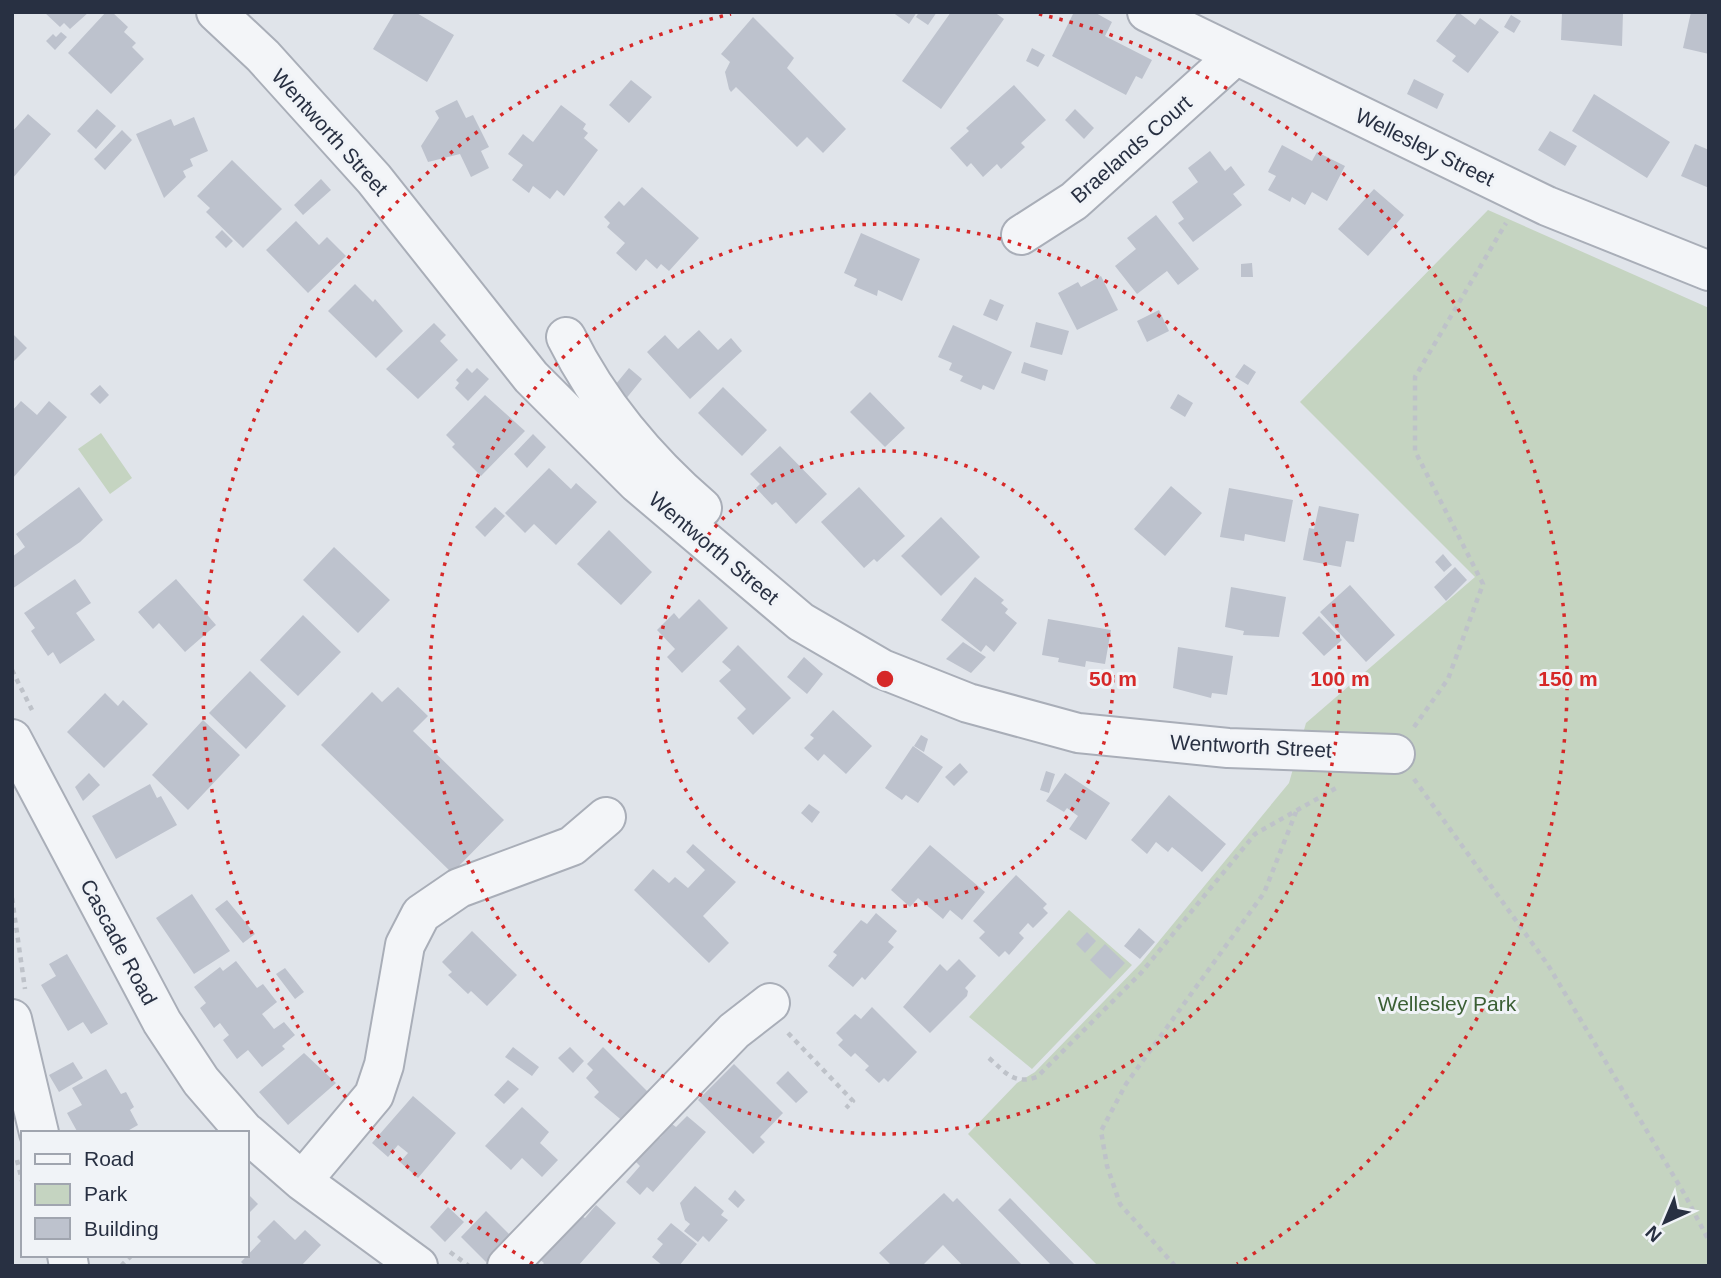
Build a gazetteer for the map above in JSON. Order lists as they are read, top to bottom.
{
  "streets": {
    "street": [
      "Wentworth Street",
      "Wellesley Street",
      "Braelands Court",
      "Cascade Road"
    ]
  },
  "crossings": [
    ["Wellesley Street", "Braelands Court"]
  ],
  "parks": ["Wellesley Park"],
  "legend": ["Road", "Park", "Building"],
  "north": "bottom left",
  "rings": ["50 m", "100 m", "150 m"]
}
